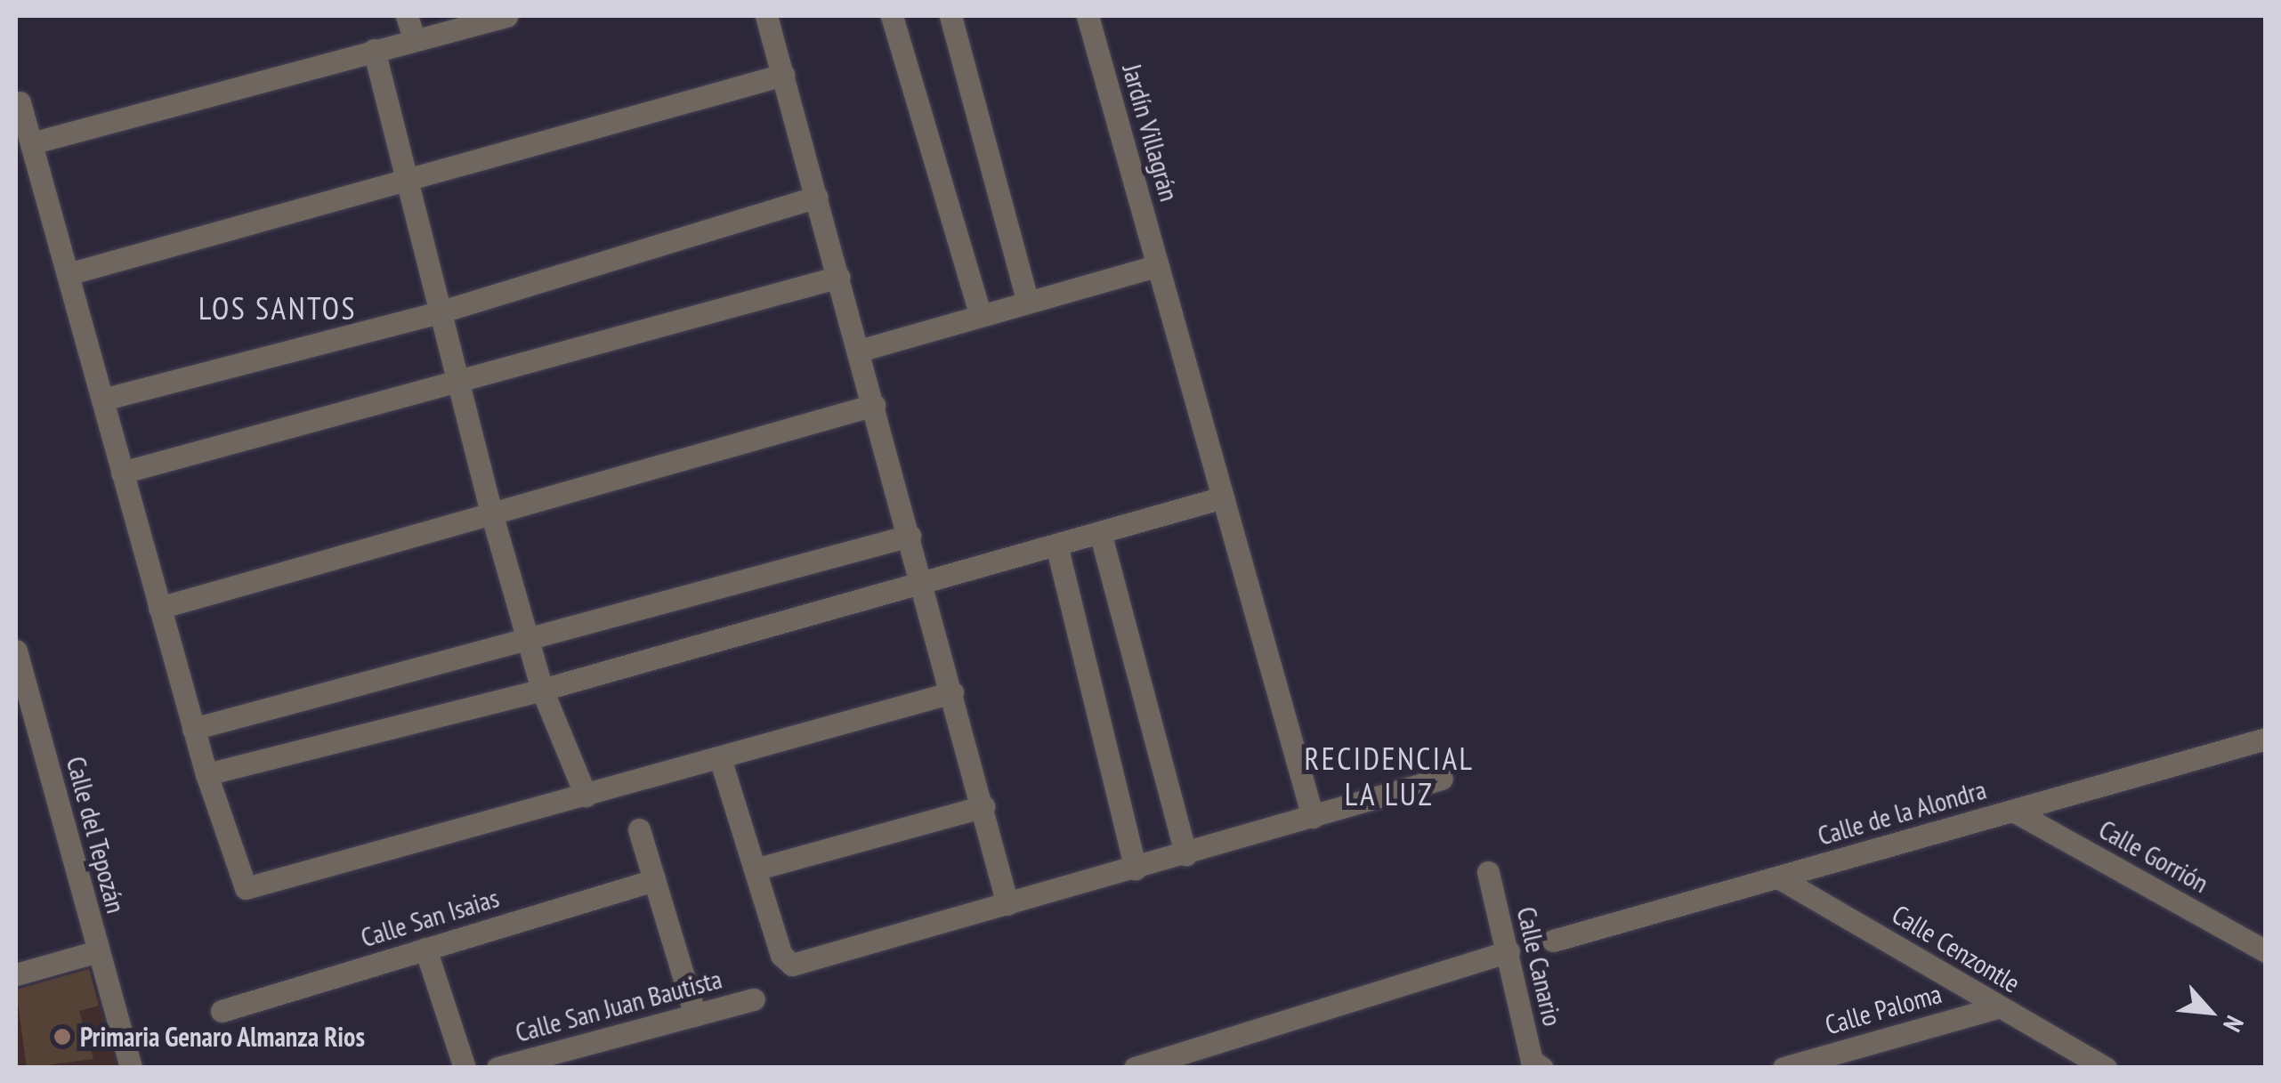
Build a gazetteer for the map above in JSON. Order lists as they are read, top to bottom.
{
  "streets": {
    "street": [
      "Jardín Villagrán",
      "Calle de la Alondra",
      "Calle del Tepozán",
      "Calle Gorrión",
      "Calle San Isaias",
      "Calle Cenzontle",
      "Calle Canario",
      "Calle San Juan Bautista",
      "Calle Paloma"
    ]
  },
  "crossings": [
    ["Calle de la Alondra", "Calle Gorrión"],
    ["Calle de la Alondra", "Calle Cenzontle"],
    ["Calle Cenzontle", "Calle Paloma"]
  ],
  "districts": ["LOS SANTOS", "RECIDENCIAL LA LUZ"],
  "places": ["Primaria Genaro Almanza Rios"],
  "north": "bottom right"
}
